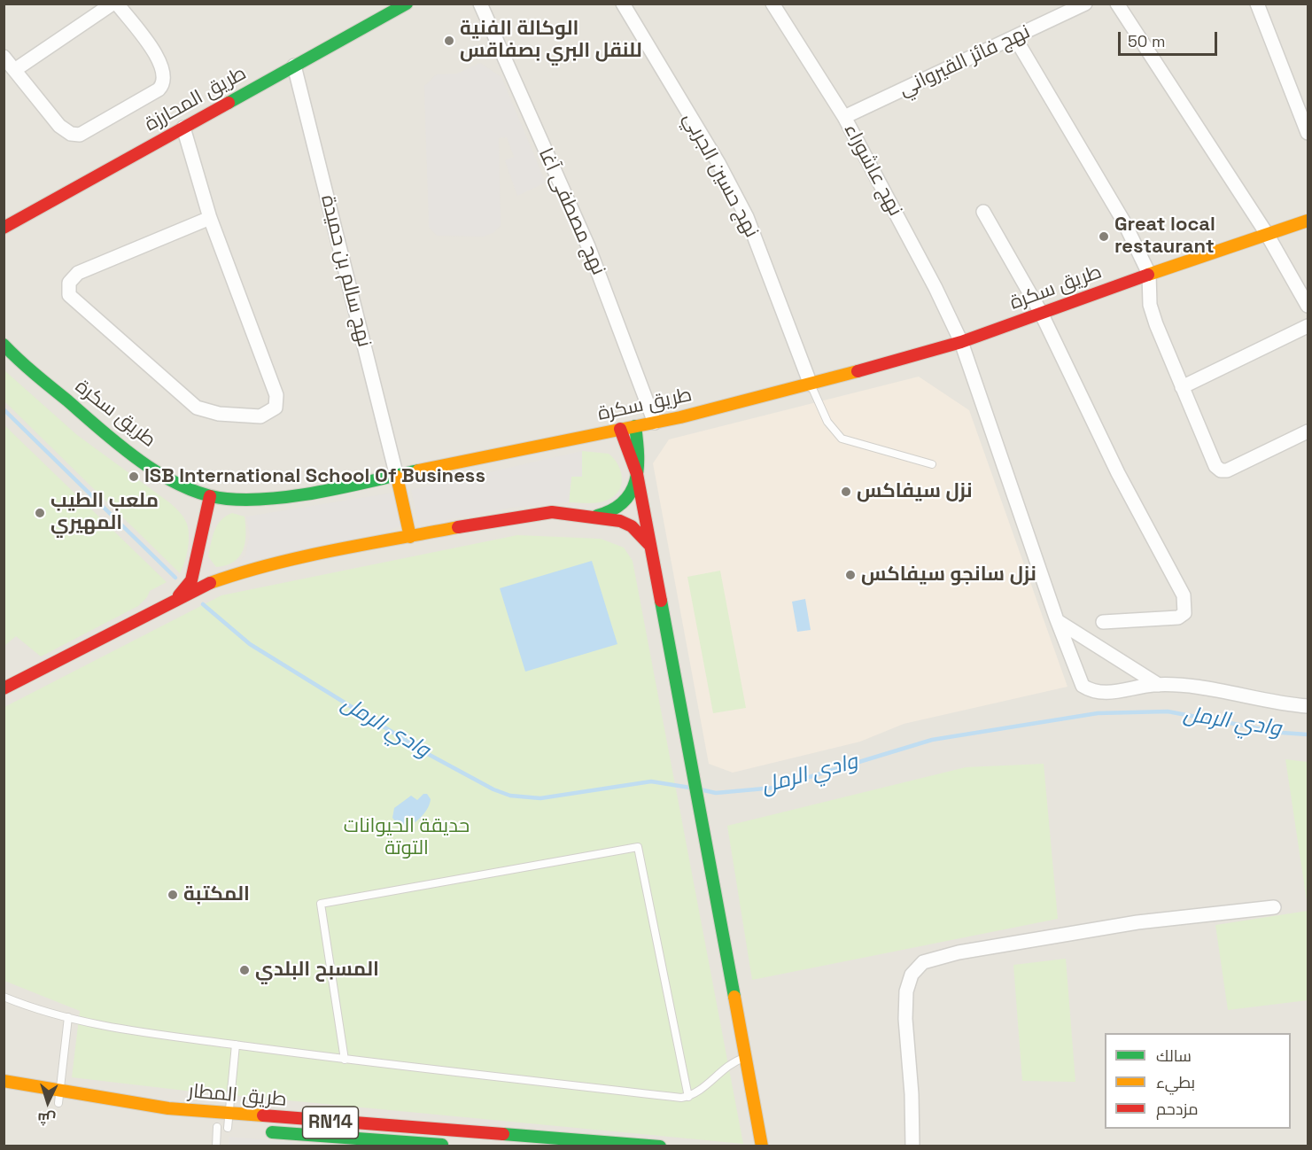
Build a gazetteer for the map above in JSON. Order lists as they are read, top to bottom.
{
  "streets": {
    "main road": [
      "طريق المحارزة",
      "طريق سكرة",
      "طريق المطار",
      "RN14"
    ],
    "street": [
      "نهج فائز القيرواني",
      "نهج عاشوراء",
      "نهج حسين الجربي",
      "نهج مصطفى آغا",
      "نهج سالم بن حميدة"
    ]
  },
  "crossings": [
    ["نهج فائز القيرواني", "نهج عاشوراء"],
    ["طريق المحارزة", "نهج سالم بن حميدة"],
    ["نهج عاشوراء", "طريق سكرة"],
    ["نهج حسين الجربي", "طريق سكرة"],
    ["نهج مصطفى آغا", "طريق سكرة"],
    ["نهج سالم بن حميدة", "طريق سكرة"]
  ],
  "water": ["وادي الرمل"],
  "parks": ["حديقة الحيوانات التوتة"],
  "places": [
    "الوكالة الفنية للنقل البري بصفاقس",
    "Great local restaurant",
    "ISB International School Of Business",
    "نزل سيفاكس",
    "ملعب الطيب المهيري",
    "نزل سانجو سيفاكس",
    "المكتبة",
    "المسبح البلدي"
  ],
  "legend": ["سالك", "بطيء", "مزدحم"],
  "scale_bar": "50 m",
  "north": "bottom"
}
